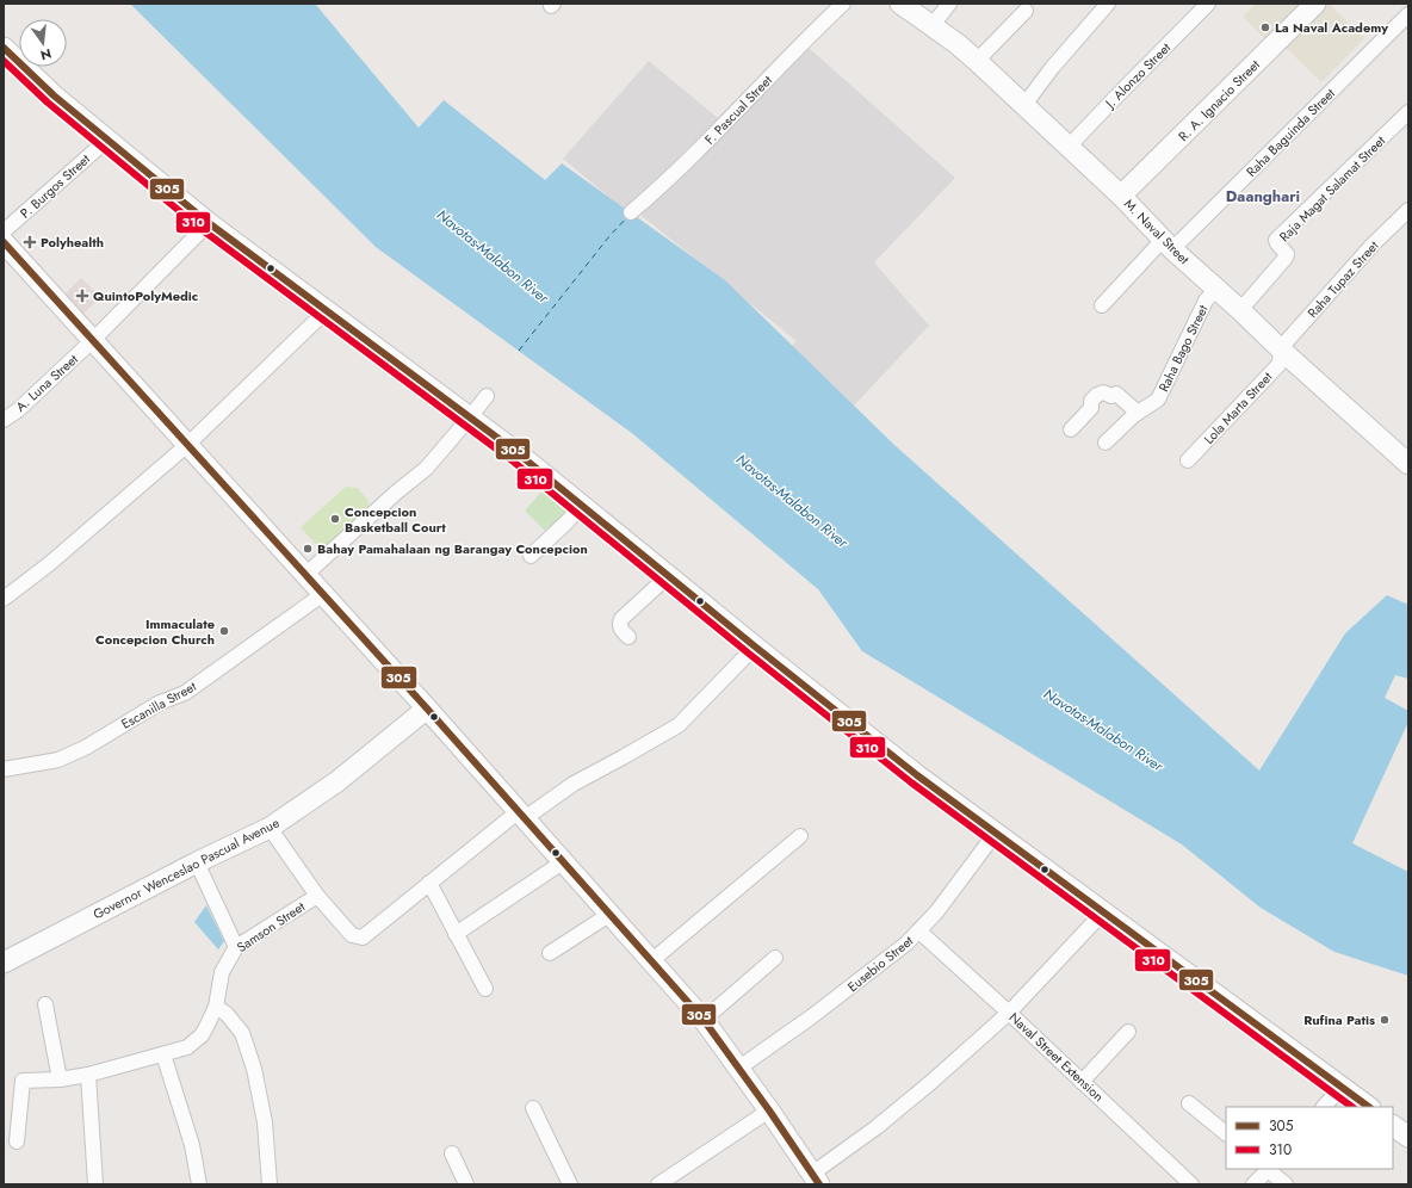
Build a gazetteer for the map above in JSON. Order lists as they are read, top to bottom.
{
  "streets": {
    "main road": ["R. A. Ignacio Street", "M. Naval Street", "Governor Wenceslao Pascual Avenue"],
    "street": [
      "J. Alonzo Street",
      "F. Pascual Street",
      "Raha Baguinda Street",
      "P. Burgos Street",
      "Raja Magat Salamat Street",
      "Raha Tupaz Street",
      "Raha Bago Street",
      "A. Luna Street",
      "Lola Marta Street",
      "Escanilla Street",
      "Samson Street",
      "Eusebio Street",
      "Naval Street Extension"
    ]
  },
  "crossings": [
    ["J. Alonzo Street", "M. Naval Street"],
    ["R. A. Ignacio Street", "M. Naval Street"],
    ["Raha Baguinda Street", "M. Naval Street"],
    ["Raja Magat Salamat Street", "M. Naval Street"],
    ["M. Naval Street", "Raha Tupaz Street"],
    ["M. Naval Street", "Raha Bago Street"],
    ["M. Naval Street", "Lola Marta Street"],
    ["Raha Tupaz Street", "Lola Marta Street"],
    ["Eusebio Street", "Naval Street Extension"]
  ],
  "districts": ["Daanghari"],
  "water": ["Navotas-Malabon River"],
  "places": {
    "other": [
      "La Naval Academy",
      "Concepcion Basketball Court",
      "Bahay Pamahalaan ng Barangay Concepcion",
      "Immaculate Concepcion Church",
      "Rufina Patis"
    ],
    "health": ["Polyhealth", "QuintoPolyMedic"]
  },
  "lines": ["transit line 305", "transit line 310"],
  "legend": ["305", "310"],
  "north": "bottom"
}
